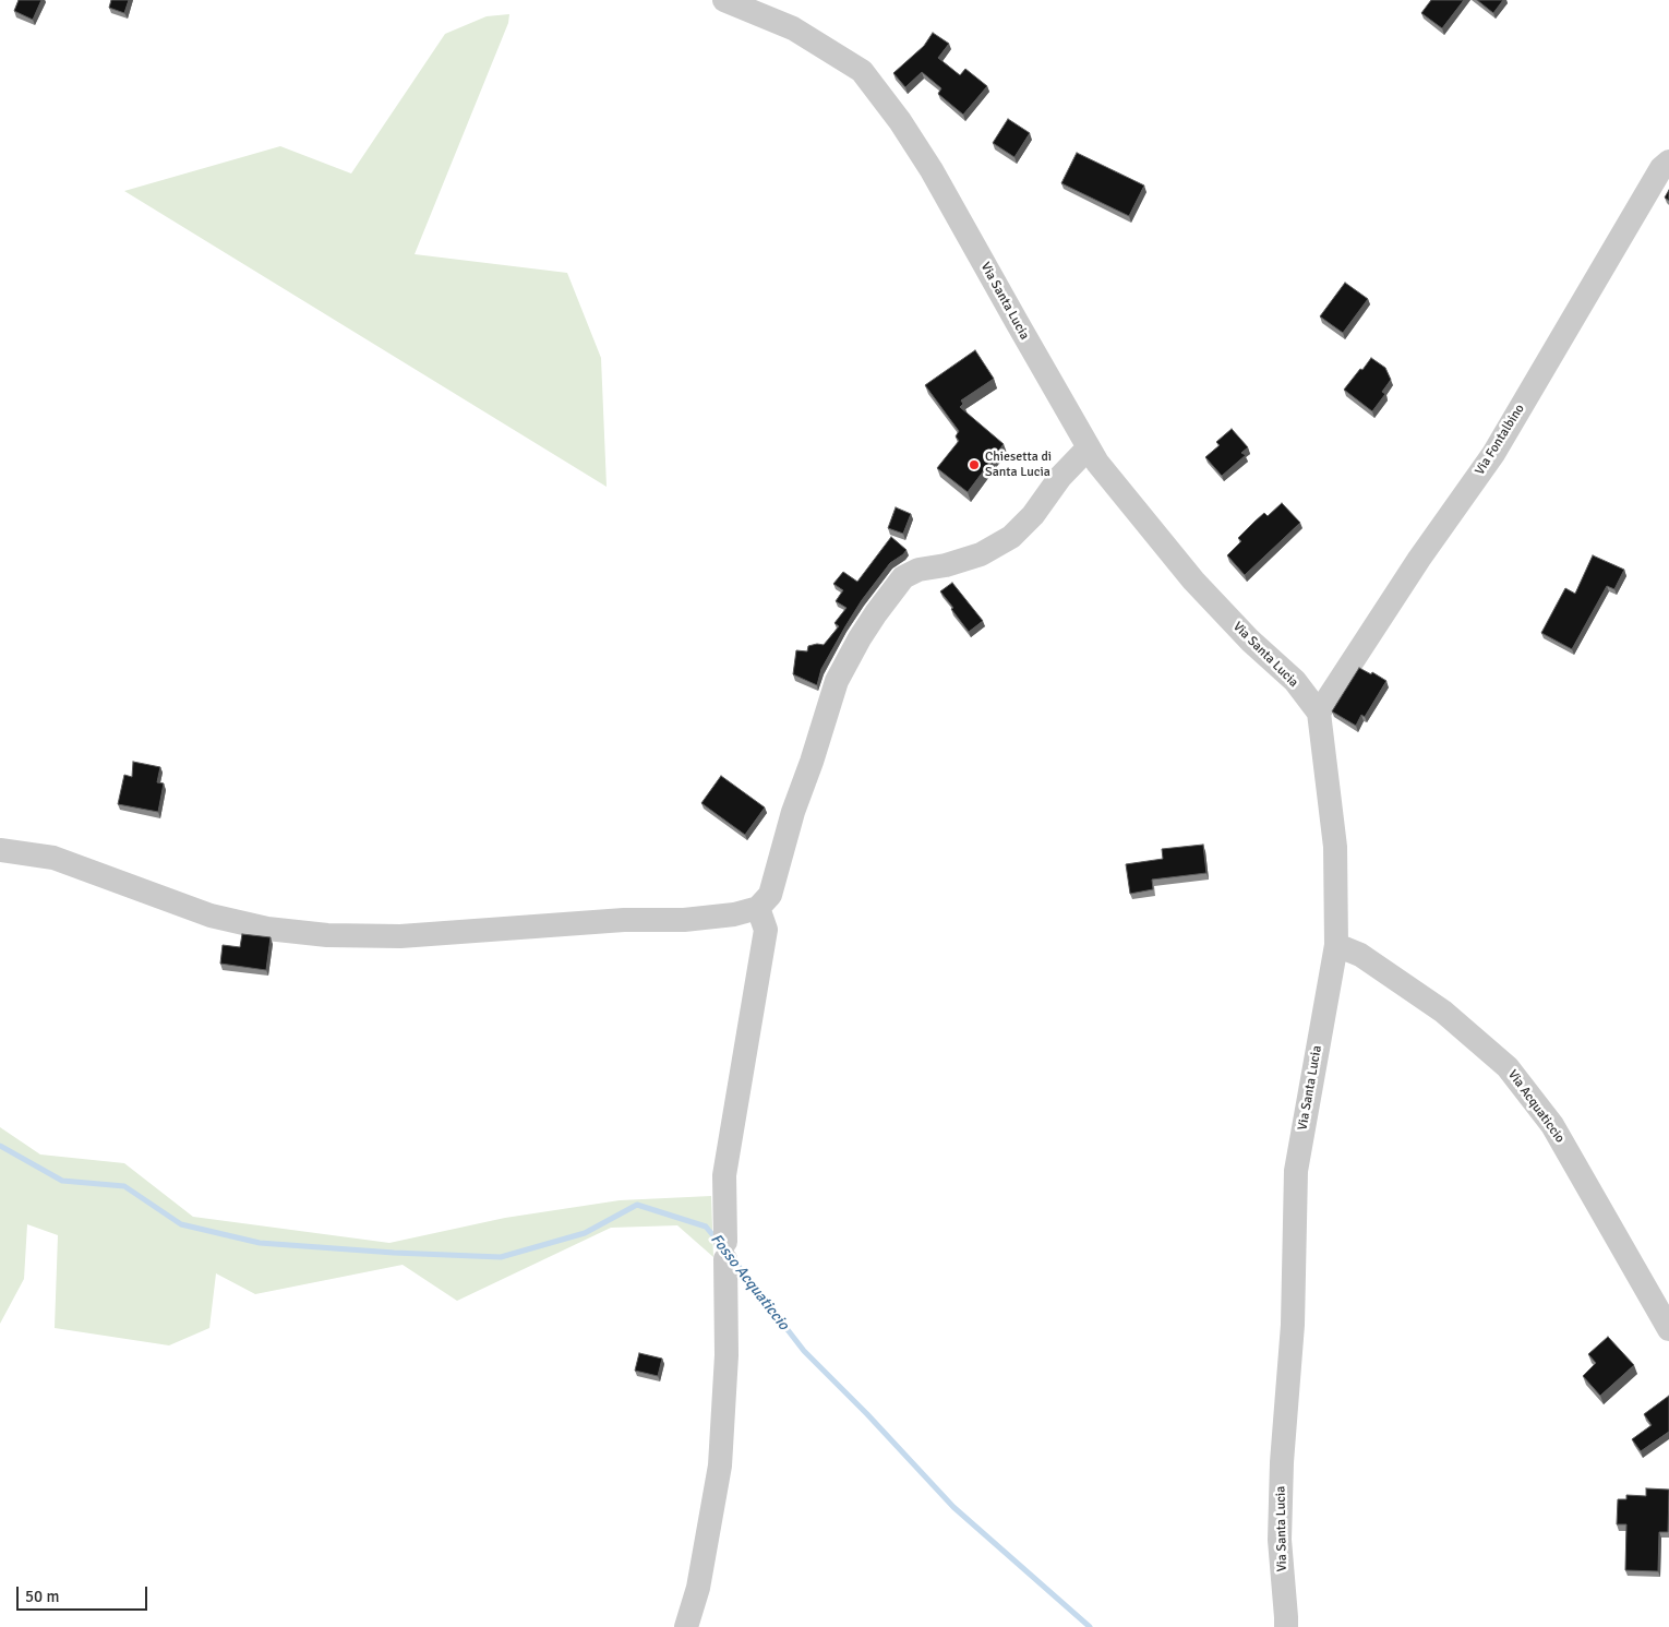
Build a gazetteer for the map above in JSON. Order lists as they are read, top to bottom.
{
  "streets": {
    "street": ["Via Santa Lucia", "Via Fontalbino", "Via Acquaticcio"]
  },
  "crossings": [
    ["Via Santa Lucia", "Via Fontalbino"],
    ["Via Santa Lucia", "Via Acquaticcio"]
  ],
  "water": ["Fosso Acquaticcio"],
  "places": ["Chiesetta di Santa Lucia"],
  "scale_bar": "50 m"
}
